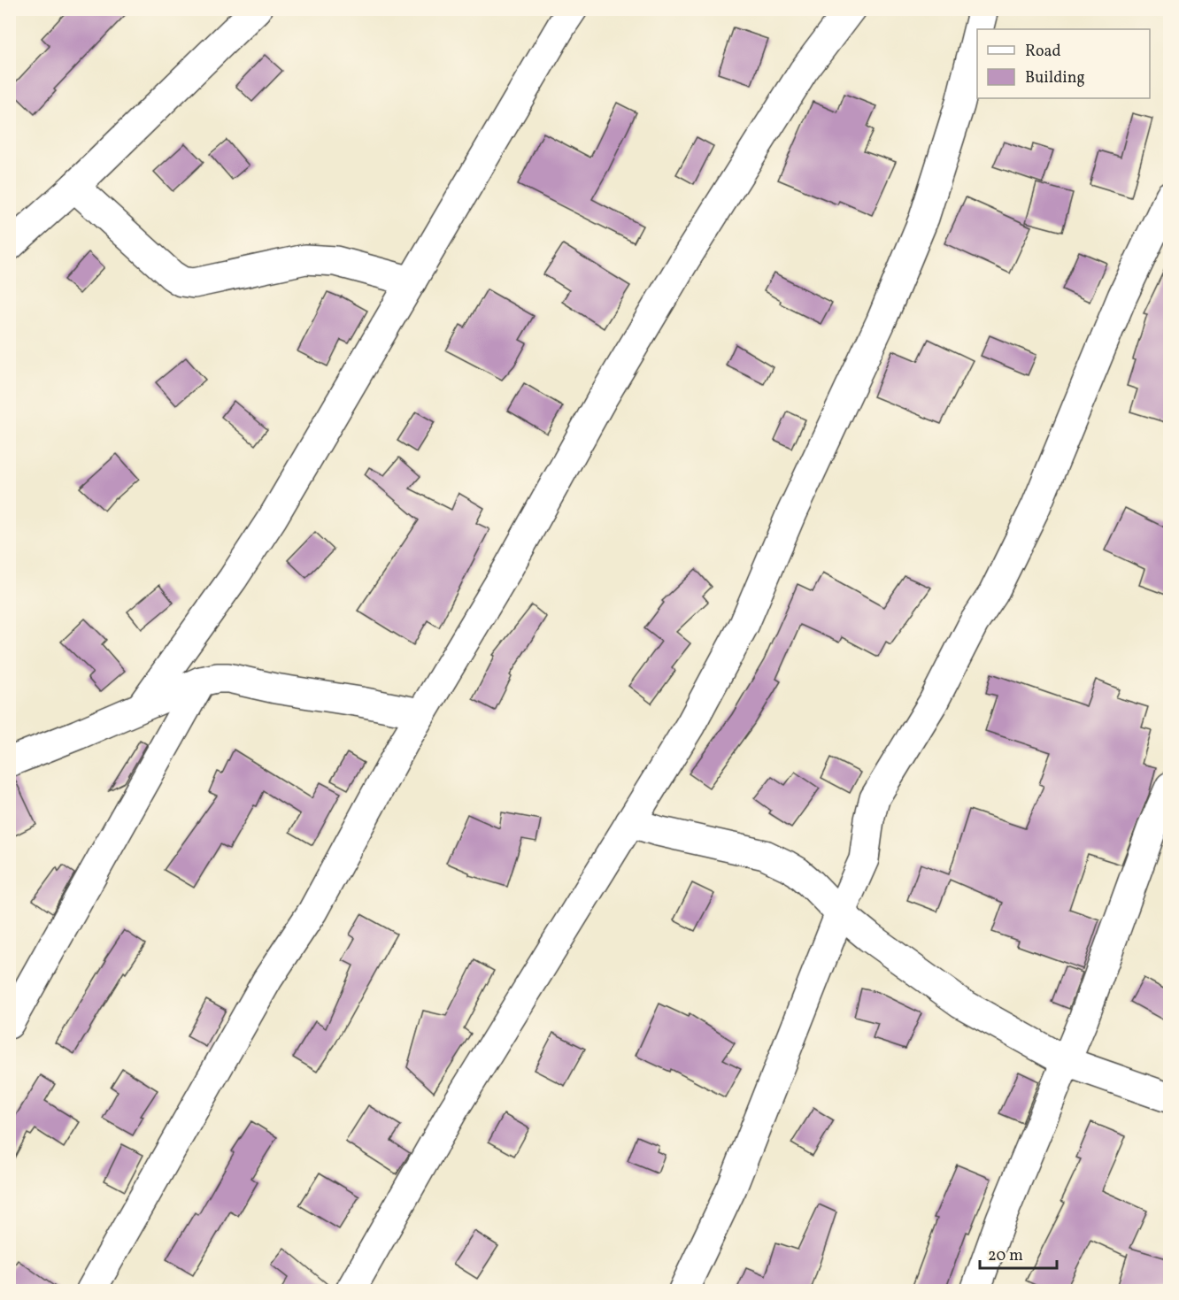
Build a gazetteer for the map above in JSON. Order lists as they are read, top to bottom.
{
  "legend": ["Road", "Building"],
  "scale_bar": "20 m"
}
